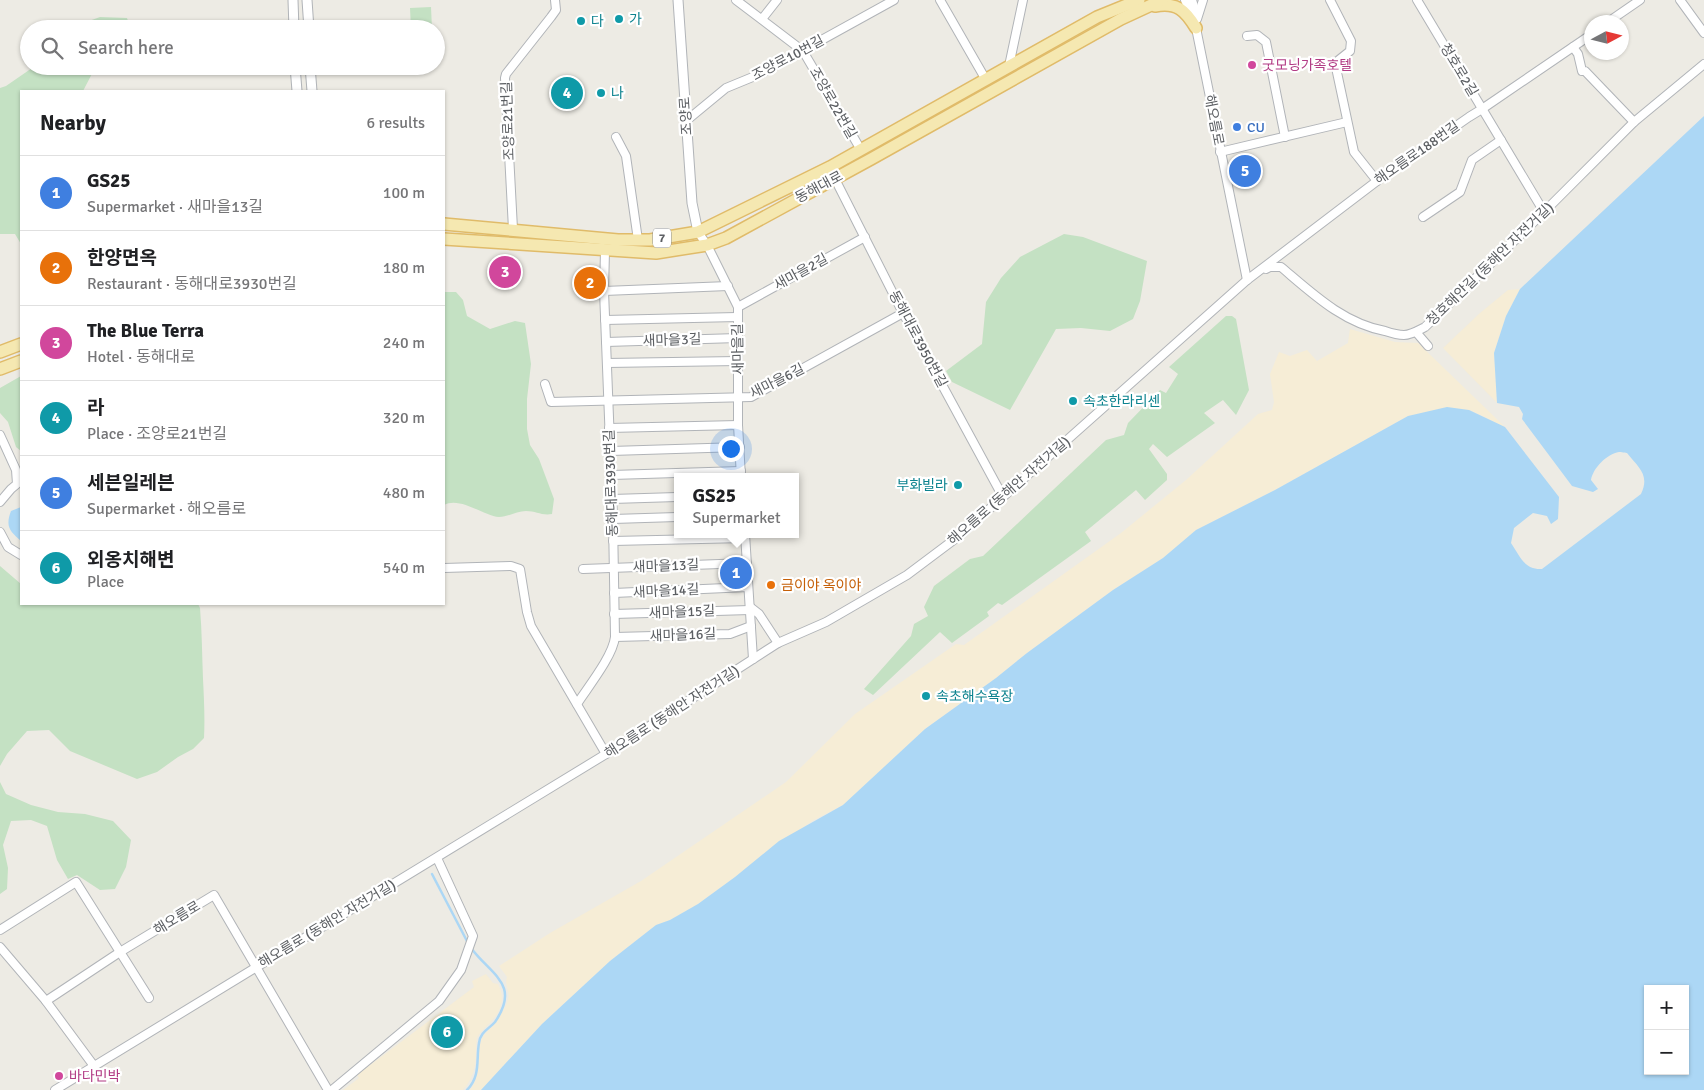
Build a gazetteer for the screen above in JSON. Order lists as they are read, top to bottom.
{
  "streets": {
    "main road": ["동해대로", "7"],
    "street": [
      "조양로10번길",
      "청호로2길",
      "조양로22번길",
      "조양로",
      "해오름로",
      "조양로21번길",
      "해오름로188번길",
      "청호해안길 (동해안 자전거길)",
      "새마을2길",
      "동해대로3950번길",
      "새마을3길",
      "새마을길",
      "새마을6길",
      "동해대로3930번길",
      "해오름로 (동해안 자전거길)",
      "새마을13길",
      "새마을14길",
      "새마을15길",
      "새마을16길"
    ]
  },
  "crossings": [
    ["조양로10번길", "조양로22번길"],
    ["조양로10번길", "조양로"],
    ["청호로2길", "해오름로188번길"],
    ["청호로2길", "청호해안길 (동해안 자전거길)"],
    ["조양로22번길", "동해대로"],
    ["조양로", "동해대로"],
    ["조양로", "새마을길"],
    ["해오름로", "해오름로188번길"],
    ["해오름로", "청호해안길 (동해안 자전거길)"],
    ["해오름로", "해오름로 (동해안 자전거길)"],
    ["조양로21번길", "동해대로"],
    ["해오름로188번길", "청호해안길 (동해안 자전거길)"],
    ["해오름로188번길", "해오름로 (동해안 자전거길)"],
    ["동해대로", "동해대로3950번길"],
    ["동해대로", "새마을길"],
    ["동해대로", "동해대로3930번길"],
    ["청호해안길 (동해안 자전거길)", "해오름로 (동해안 자전거길)"],
    ["새마을2길", "동해대로3950번길"],
    ["새마을2길", "새마을길"],
    ["동해대로3950번길", "새마을6길"],
    ["동해대로3950번길", "해오름로 (동해안 자전거길)"],
    ["새마을3길", "새마을길"],
    ["새마을3길", "동해대로3930번길"],
    ["새마을길", "새마을6길"],
    ["새마을6길", "동해대로3930번길"],
    ["동해대로3930번길", "새마을13길"],
    ["동해대로3930번길", "새마을14길"],
    ["동해대로3930번길", "새마을15길"],
    ["동해대로3930번길", "새마을16길"]
  ],
  "places": [
    "가",
    "다",
    "굿모닝가족호텔",
    "나",
    "CU",
    "속초한라리센",
    "부화빌라",
    "금이야 옥이야",
    "속초해수욕장",
    "바다민박"
  ],
  "north": "right",
  "page": {
    "search": "Search here",
    "pins": [
      "4",
      "5",
      "3",
      "2",
      "1",
      "6"
    ],
    "heading": ["Nearby", "6 results"],
    "list": [
      {
        "mark": "1",
        "name": "GS25",
        "note": "Supermarket · 새마을13길",
        "value": "100 m"
      },
      {
        "mark": "2",
        "name": "한양면옥",
        "note": "Restaurant · 동해대로3930번길",
        "value": "180 m"
      },
      {
        "mark": "3",
        "name": "The Blue Terra",
        "note": "Hotel · 동해대로",
        "value": "240 m"
      },
      {
        "mark": "4",
        "name": "라",
        "note": "Place · 조양로21번길",
        "value": "320 m"
      },
      {
        "mark": "5",
        "name": "세븐일레븐",
        "note": "Supermarket · 해오름로",
        "value": "480 m"
      },
      {
        "mark": "6",
        "name": "외옹치해변",
        "note": "Place",
        "value": "540 m"
      }
    ],
    "popup": ["GS25", "Supermarket"],
    "map_buttons": ["+", "−"]
  }
}
